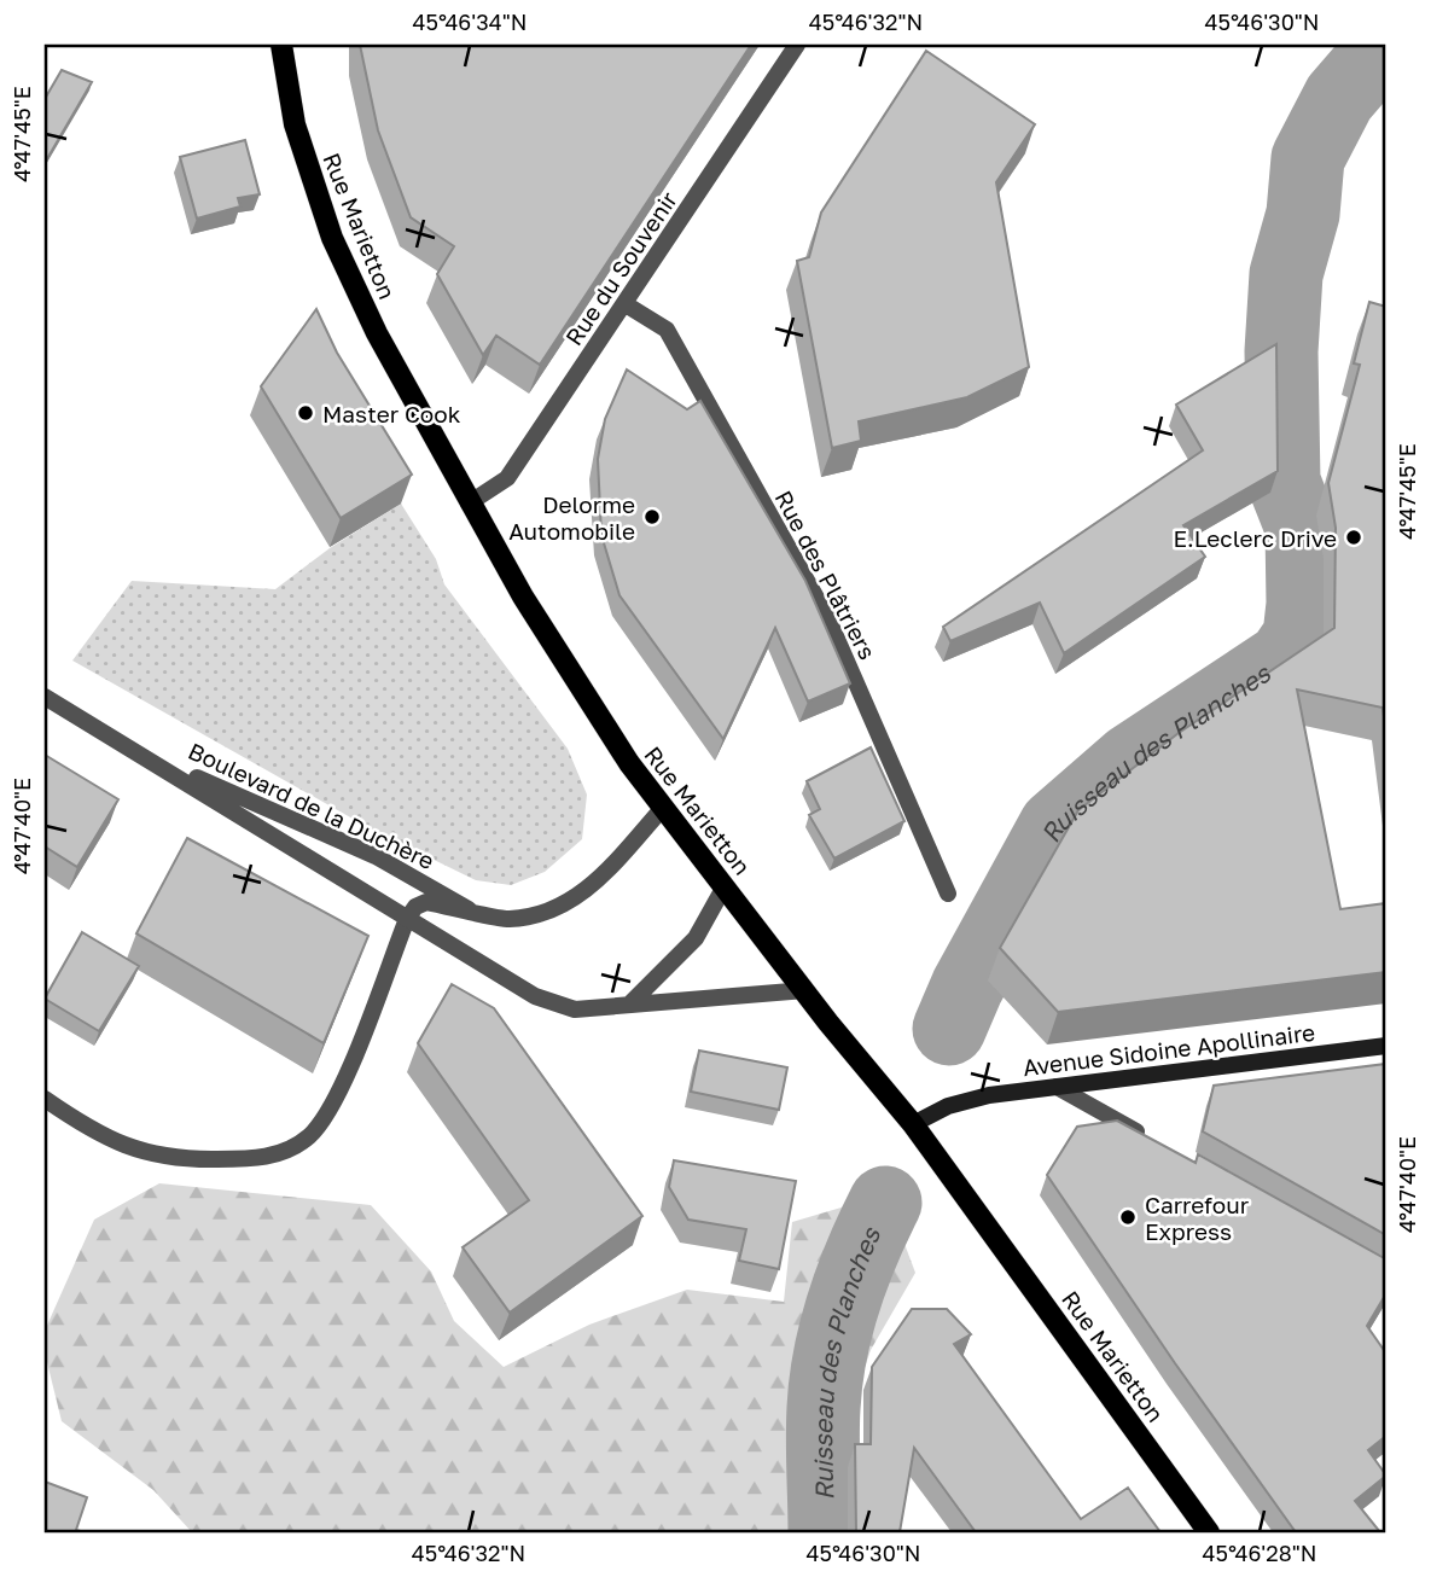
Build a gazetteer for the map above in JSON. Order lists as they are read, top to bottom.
{
  "streets": {
    "main road": ["Rue Marietton", "Avenue Sidoine Apollinaire"],
    "street": ["Rue du Souvenir", "Rue des Plâtriers", "Boulevard de la Duchère"]
  },
  "crossings": [
    ["Rue Marietton", "Rue du Souvenir"],
    ["Rue Marietton", "Boulevard de la Duchère"],
    ["Rue Marietton", "Avenue Sidoine Apollinaire"],
    ["Rue du Souvenir", "Rue des Plâtriers"]
  ],
  "water": ["Ruisseau des Planches"],
  "places": [
    "Master Cook",
    "Delorme Automobile",
    "E.Leclerc Drive",
    "Carrefour Express"
  ],
  "coordinates": [
    "45°46'34\"N",
    "45°46'32\"N",
    "45°46'30\"N",
    "4°47'45\"E",
    "4°47'40\"E",
    "45°46'28\"N"
  ]
}
